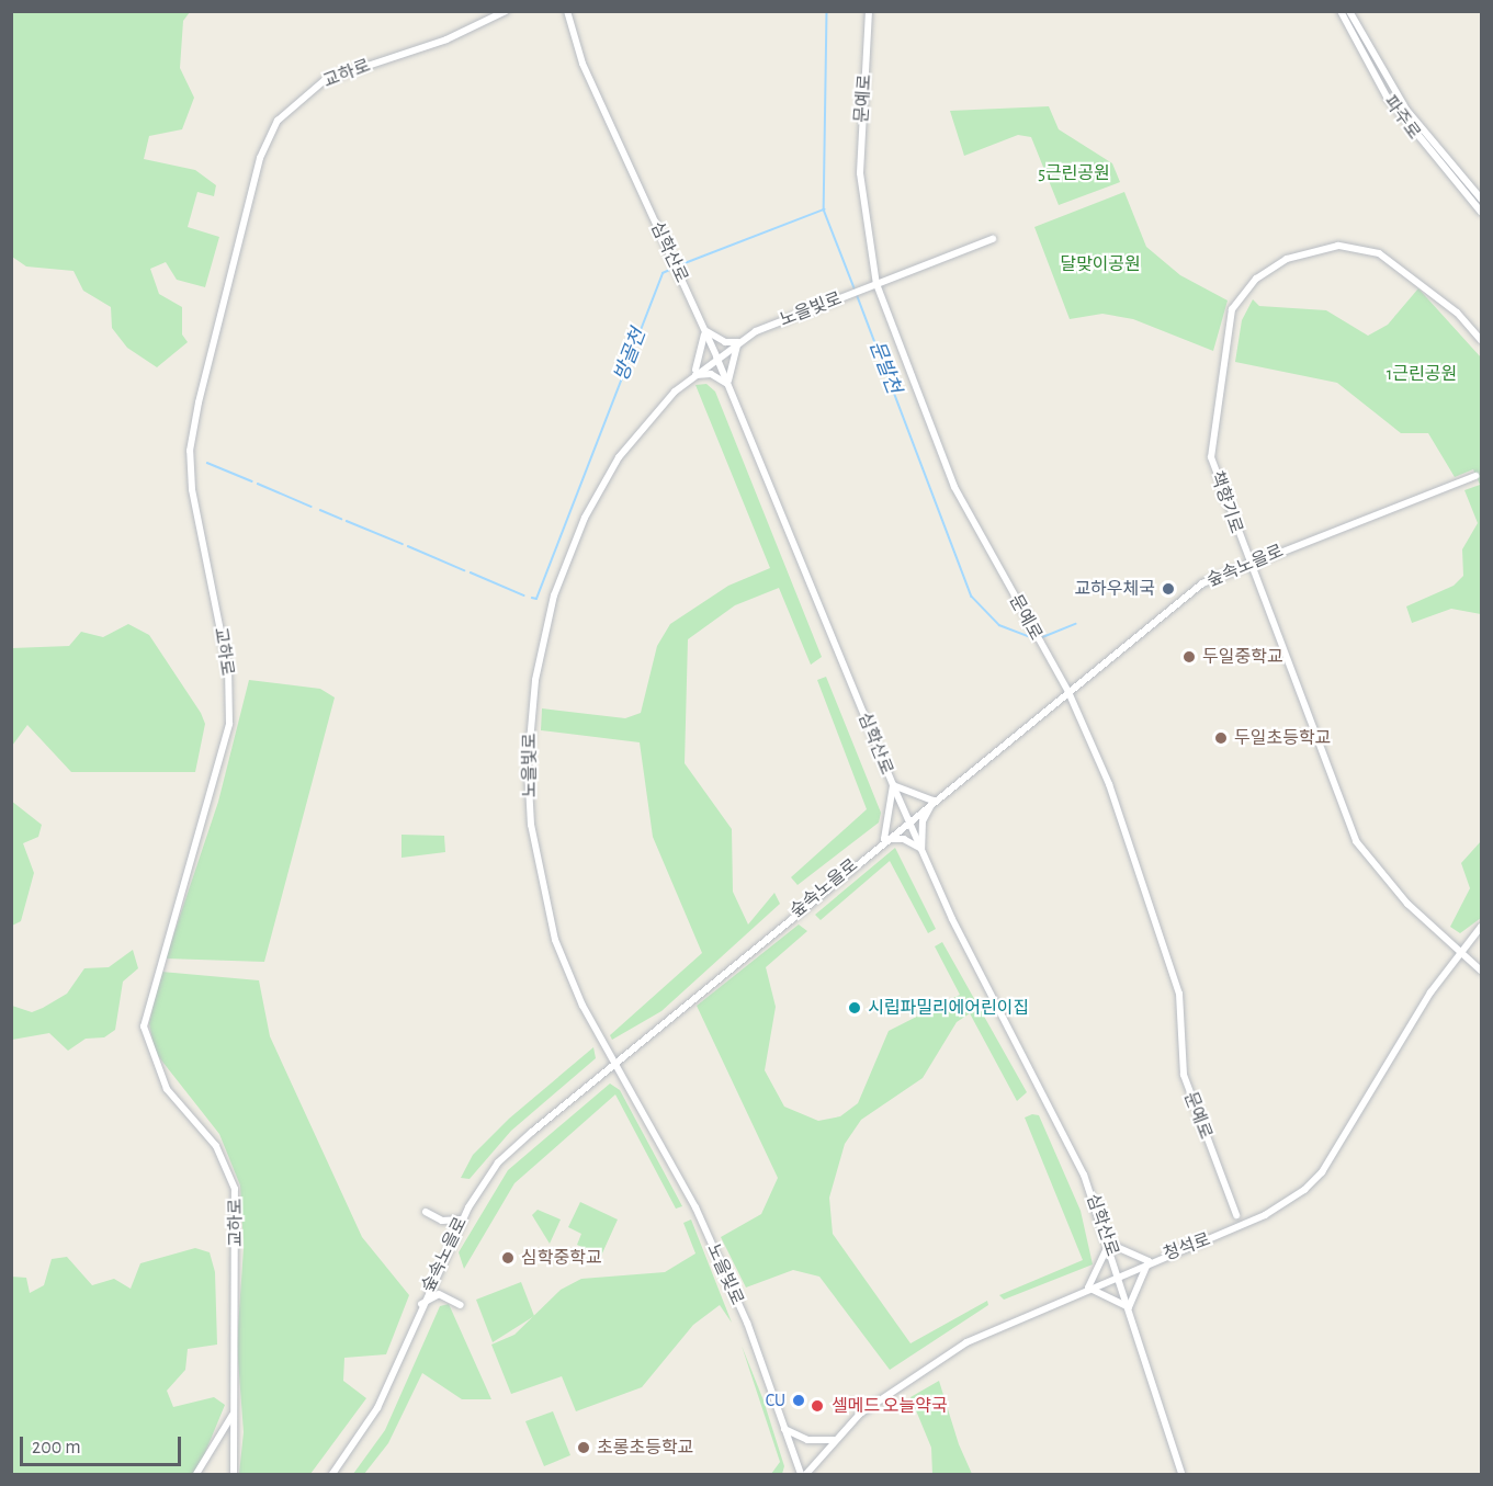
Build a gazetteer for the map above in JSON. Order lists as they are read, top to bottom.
{
  "streets": {
    "street": [
      "교하로",
      "문예로",
      "파주로",
      "심학산로",
      "노을빛로",
      "책향기로",
      "숲속노을로",
      "청석로"
    ]
  },
  "crossings": [
    ["문예로", "노을빛로"],
    ["문예로", "숲속노을로"],
    ["심학산로", "노을빛로"],
    ["심학산로", "숲속노을로"],
    ["심학산로", "청석로"],
    ["노을빛로", "숲속노을로"],
    ["책향기로", "숲속노을로"],
    ["책향기로", "청석로"]
  ],
  "water": ["방골천", "문발천"],
  "parks": ["5근린공원", "달맞이공원", "1근린공원"],
  "places": [
    "교하우체국",
    "두일중학교",
    "두일초등학교",
    "시립파밀리에어린이집",
    "심학중학교",
    "CU",
    "셀메드 오늘약국",
    "초롱초등학교"
  ],
  "scale_bar": "200 m"
}
